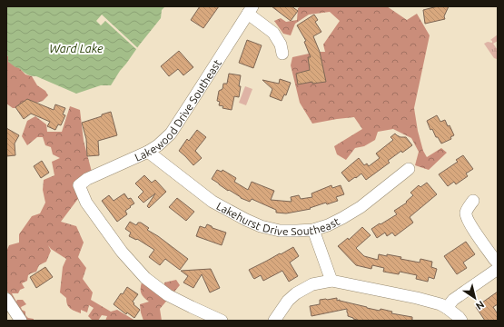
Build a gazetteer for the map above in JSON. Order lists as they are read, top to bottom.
{
  "streets": {
    "street": ["Lakewood Drive Southeast", "Lakehurst Drive Southeast"]
  },
  "crossings": [
    ["Lakewood Drive Southeast", "Lakehurst Drive Southeast"]
  ],
  "water": ["Ward Lake"],
  "north": "bottom right"
}
